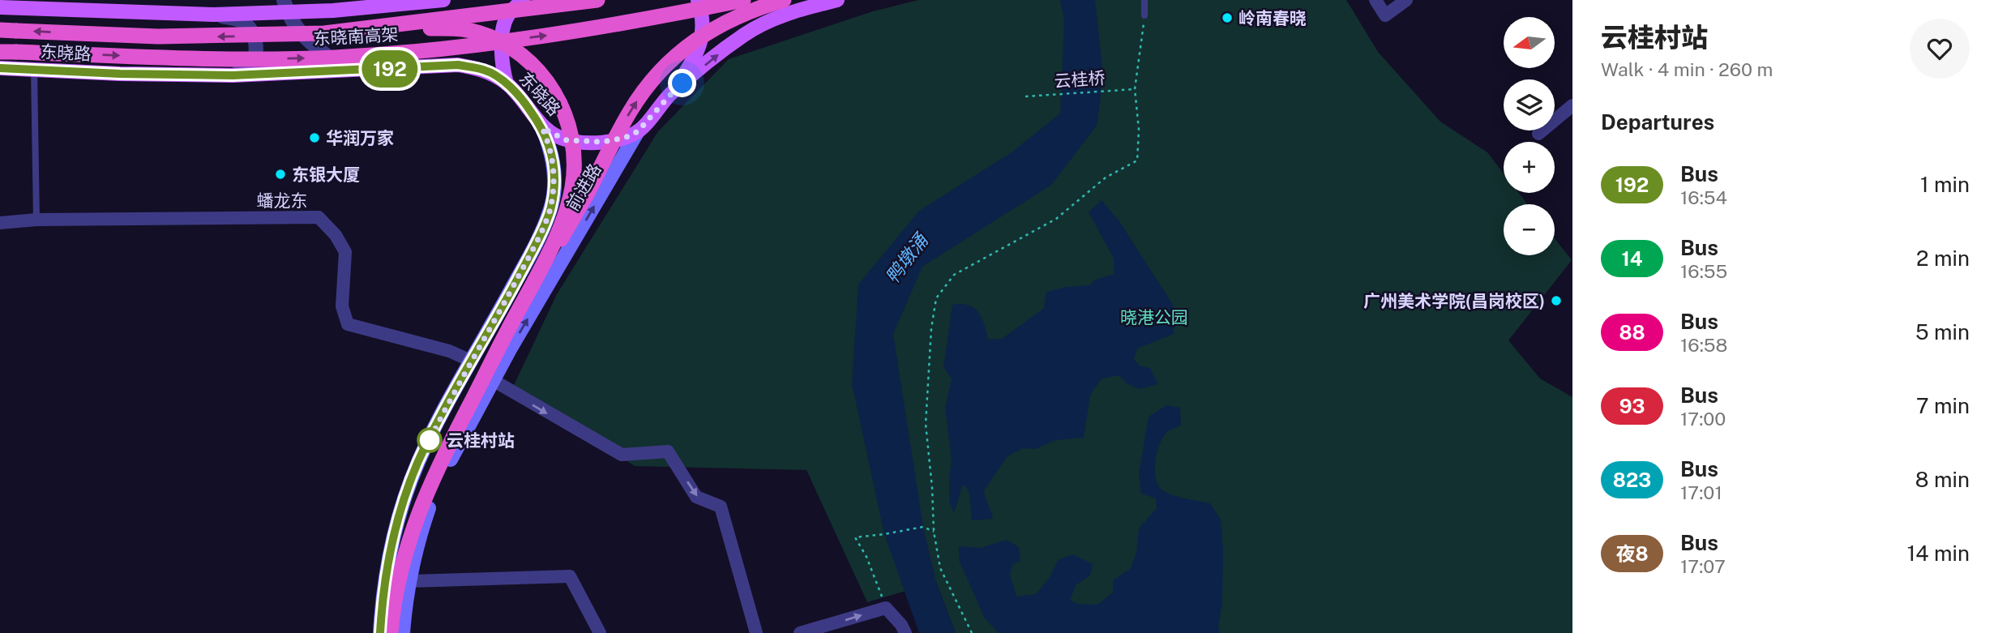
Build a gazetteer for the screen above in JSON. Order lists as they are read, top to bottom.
{
  "streets": {
    "highway": ["东晓南高架"],
    "main road": ["东晓路", "前进路"],
    "street": ["蟠龙东"],
    "path": ["云桂桥"]
  },
  "crossings": [
    ["东晓路", "前进路"],
    ["前进路", "蟠龙东"]
  ],
  "water": ["鸭墩涌"],
  "parks": ["晓港公园"],
  "places": [
    "岭南春晓",
    "华润万家",
    "东银大厦",
    "广州美术学院(昌岗校区)",
    "云桂村站"
  ],
  "lines": ["bus line 192"],
  "north": "left",
  "page": {
    "on_map": "192",
    "heading": [
      ["云桂村站", "Walk · 4 min · 260 m"],
      "Departures"
    ],
    "map_buttons": ["+", "−"],
    "list": [
      {
        "mark": "192",
        "name": "Bus",
        "note": "16:54",
        "value": "1 min"
      },
      {
        "mark": "14",
        "name": "Bus",
        "note": "16:55",
        "value": "2 min"
      },
      {
        "mark": "88",
        "name": "Bus",
        "note": "16:58",
        "value": "5 min"
      },
      {
        "mark": "93",
        "name": "Bus",
        "note": "17:00",
        "value": "7 min"
      },
      {
        "mark": "823",
        "name": "Bus",
        "note": "17:01",
        "value": "8 min"
      },
      {
        "mark": "夜8",
        "name": "Bus",
        "note": "17:07",
        "value": "14 min"
      }
    ]
  }
}
